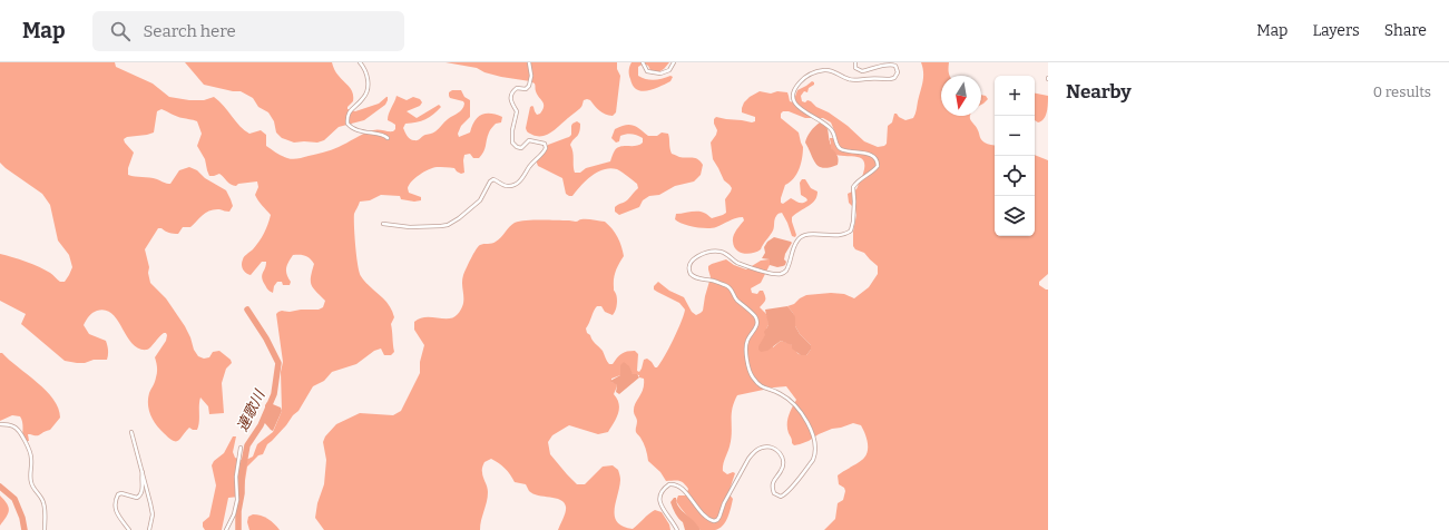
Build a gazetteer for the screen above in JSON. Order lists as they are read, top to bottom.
{
  "water": ["連歌川"],
  "north": "bottom",
  "page": {
    "header": "Map",
    "search": "Search here",
    "nav": ["Map", "Layers", "Share"],
    "heading": ["Nearby", "0 results"],
    "map_buttons": ["+", "−"]
  }
}
